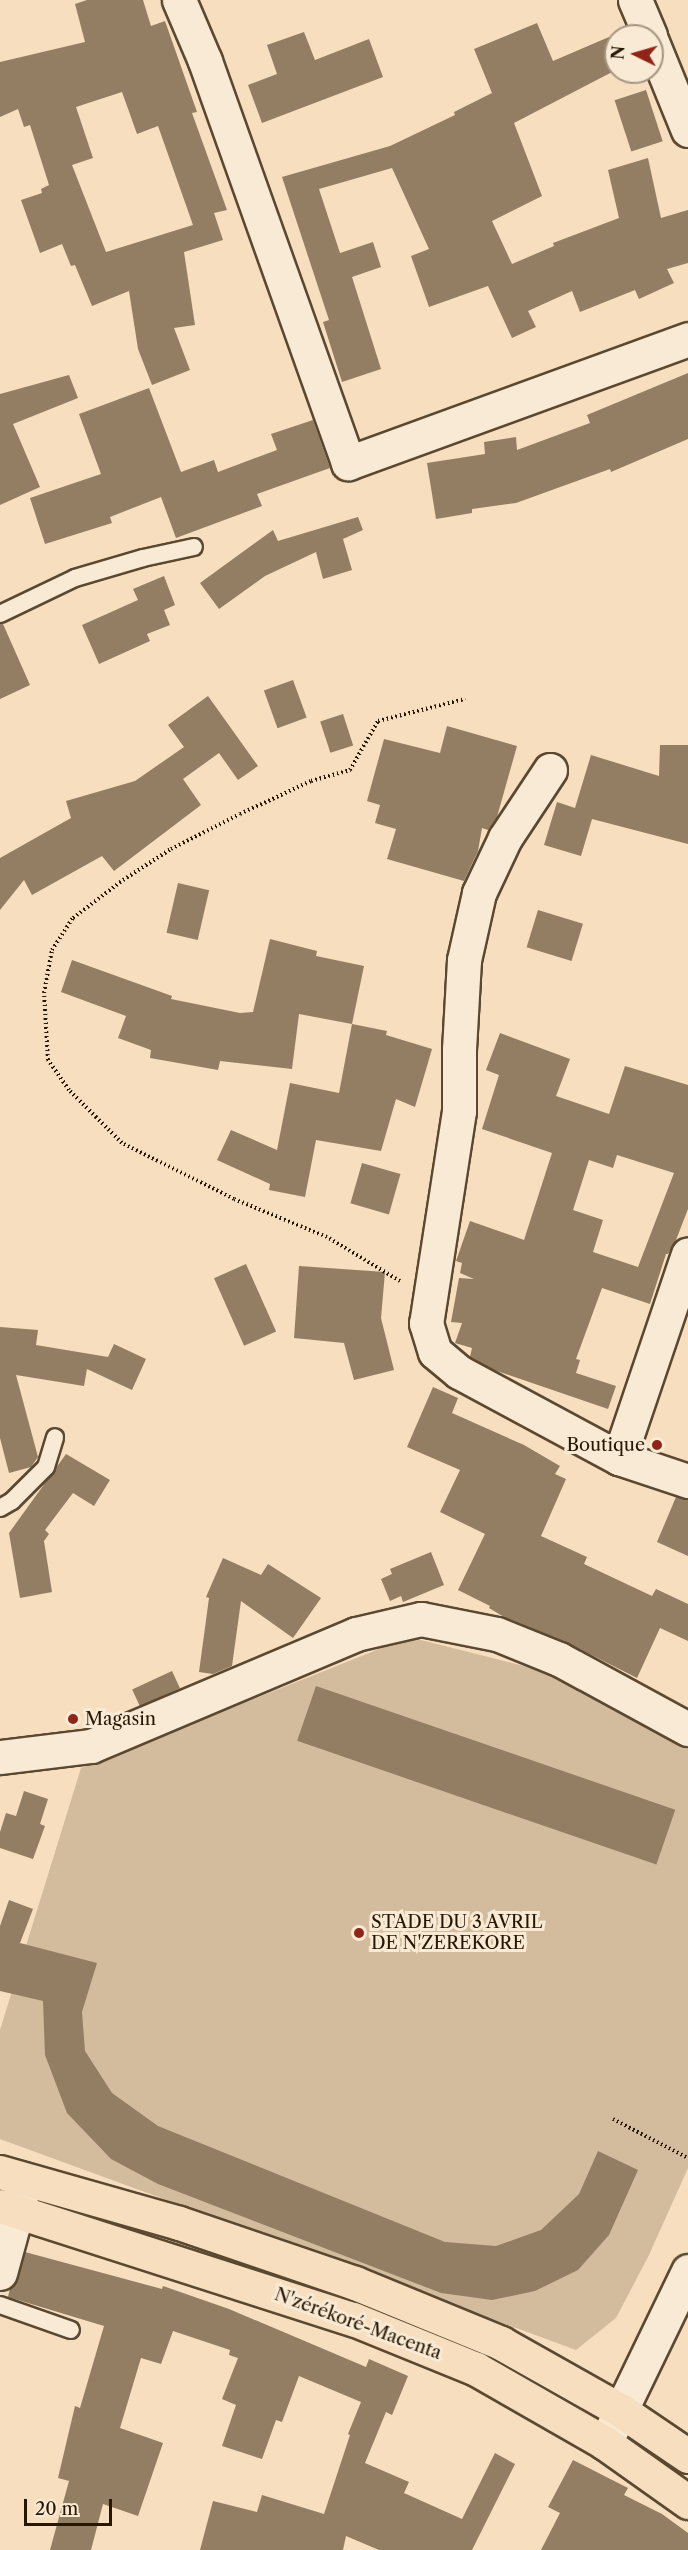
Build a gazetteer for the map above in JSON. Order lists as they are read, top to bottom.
{
  "streets": {
    "highway": ["N'zérékoré-Macenta"]
  },
  "places": ["Boutique", "Magasin", "STADE DU 3 AVRIL DE N'ZEREKORE"],
  "scale_bar": "20 m",
  "north": "left"
}
